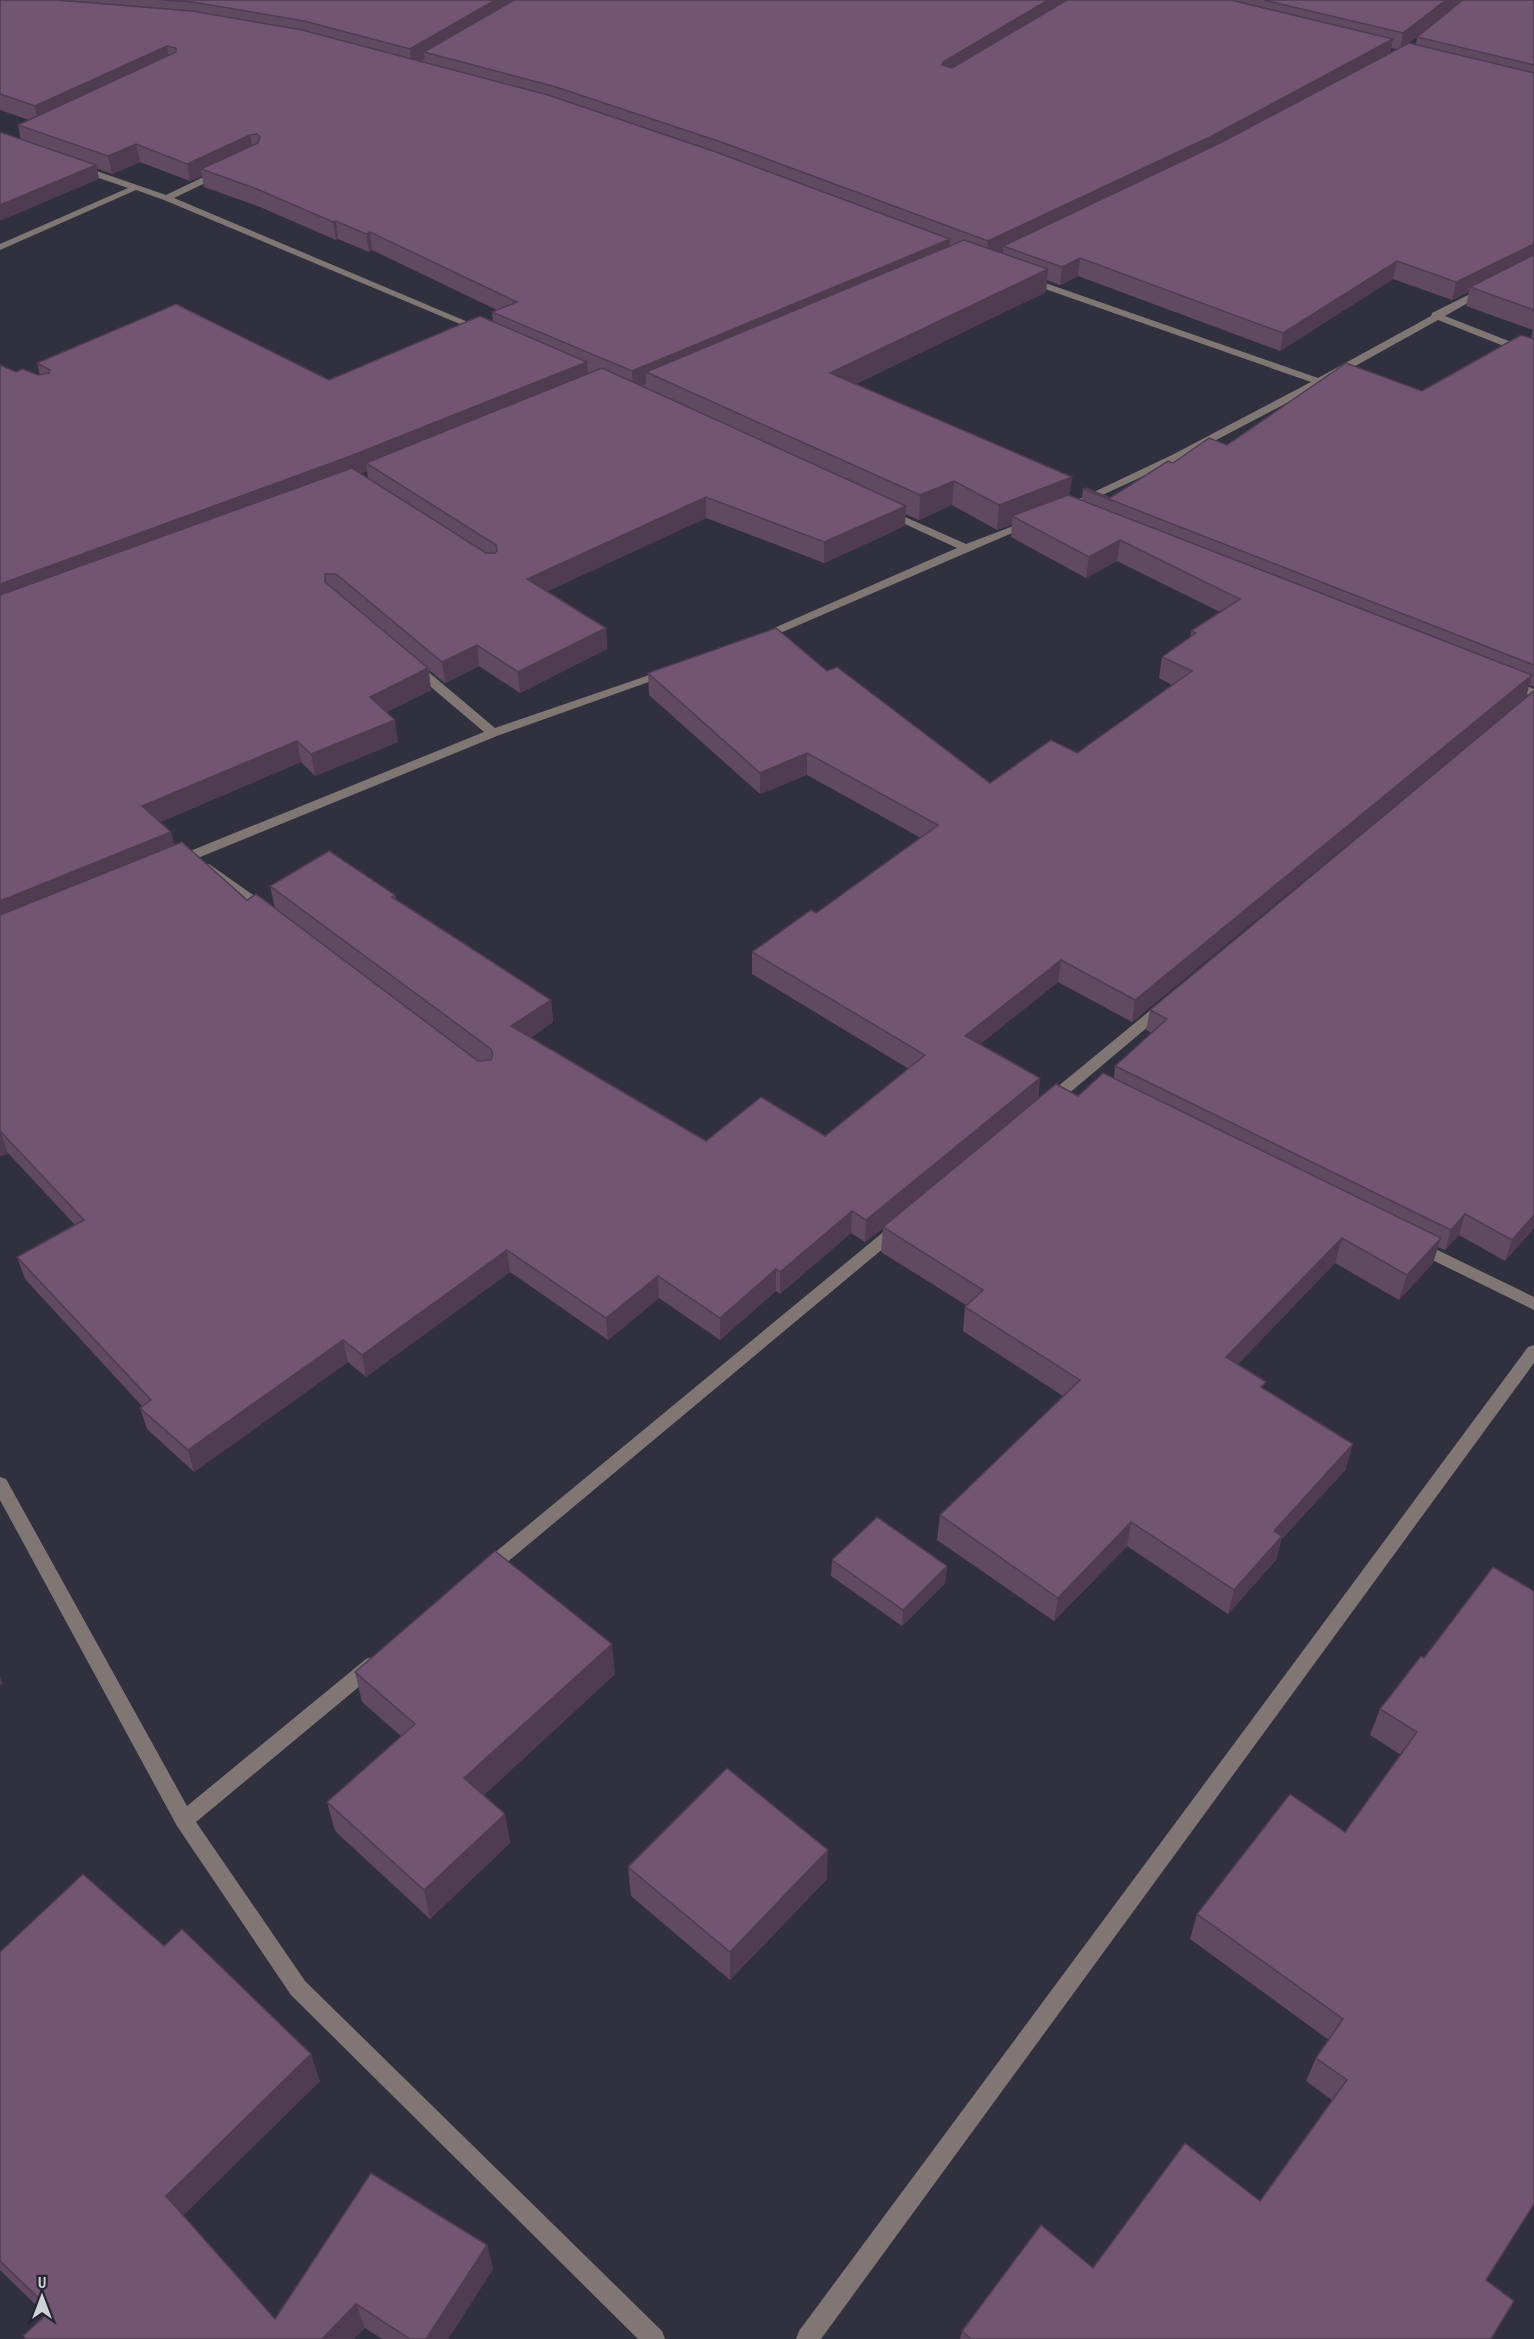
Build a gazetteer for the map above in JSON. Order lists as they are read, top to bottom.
{
  "north": "top"
}
